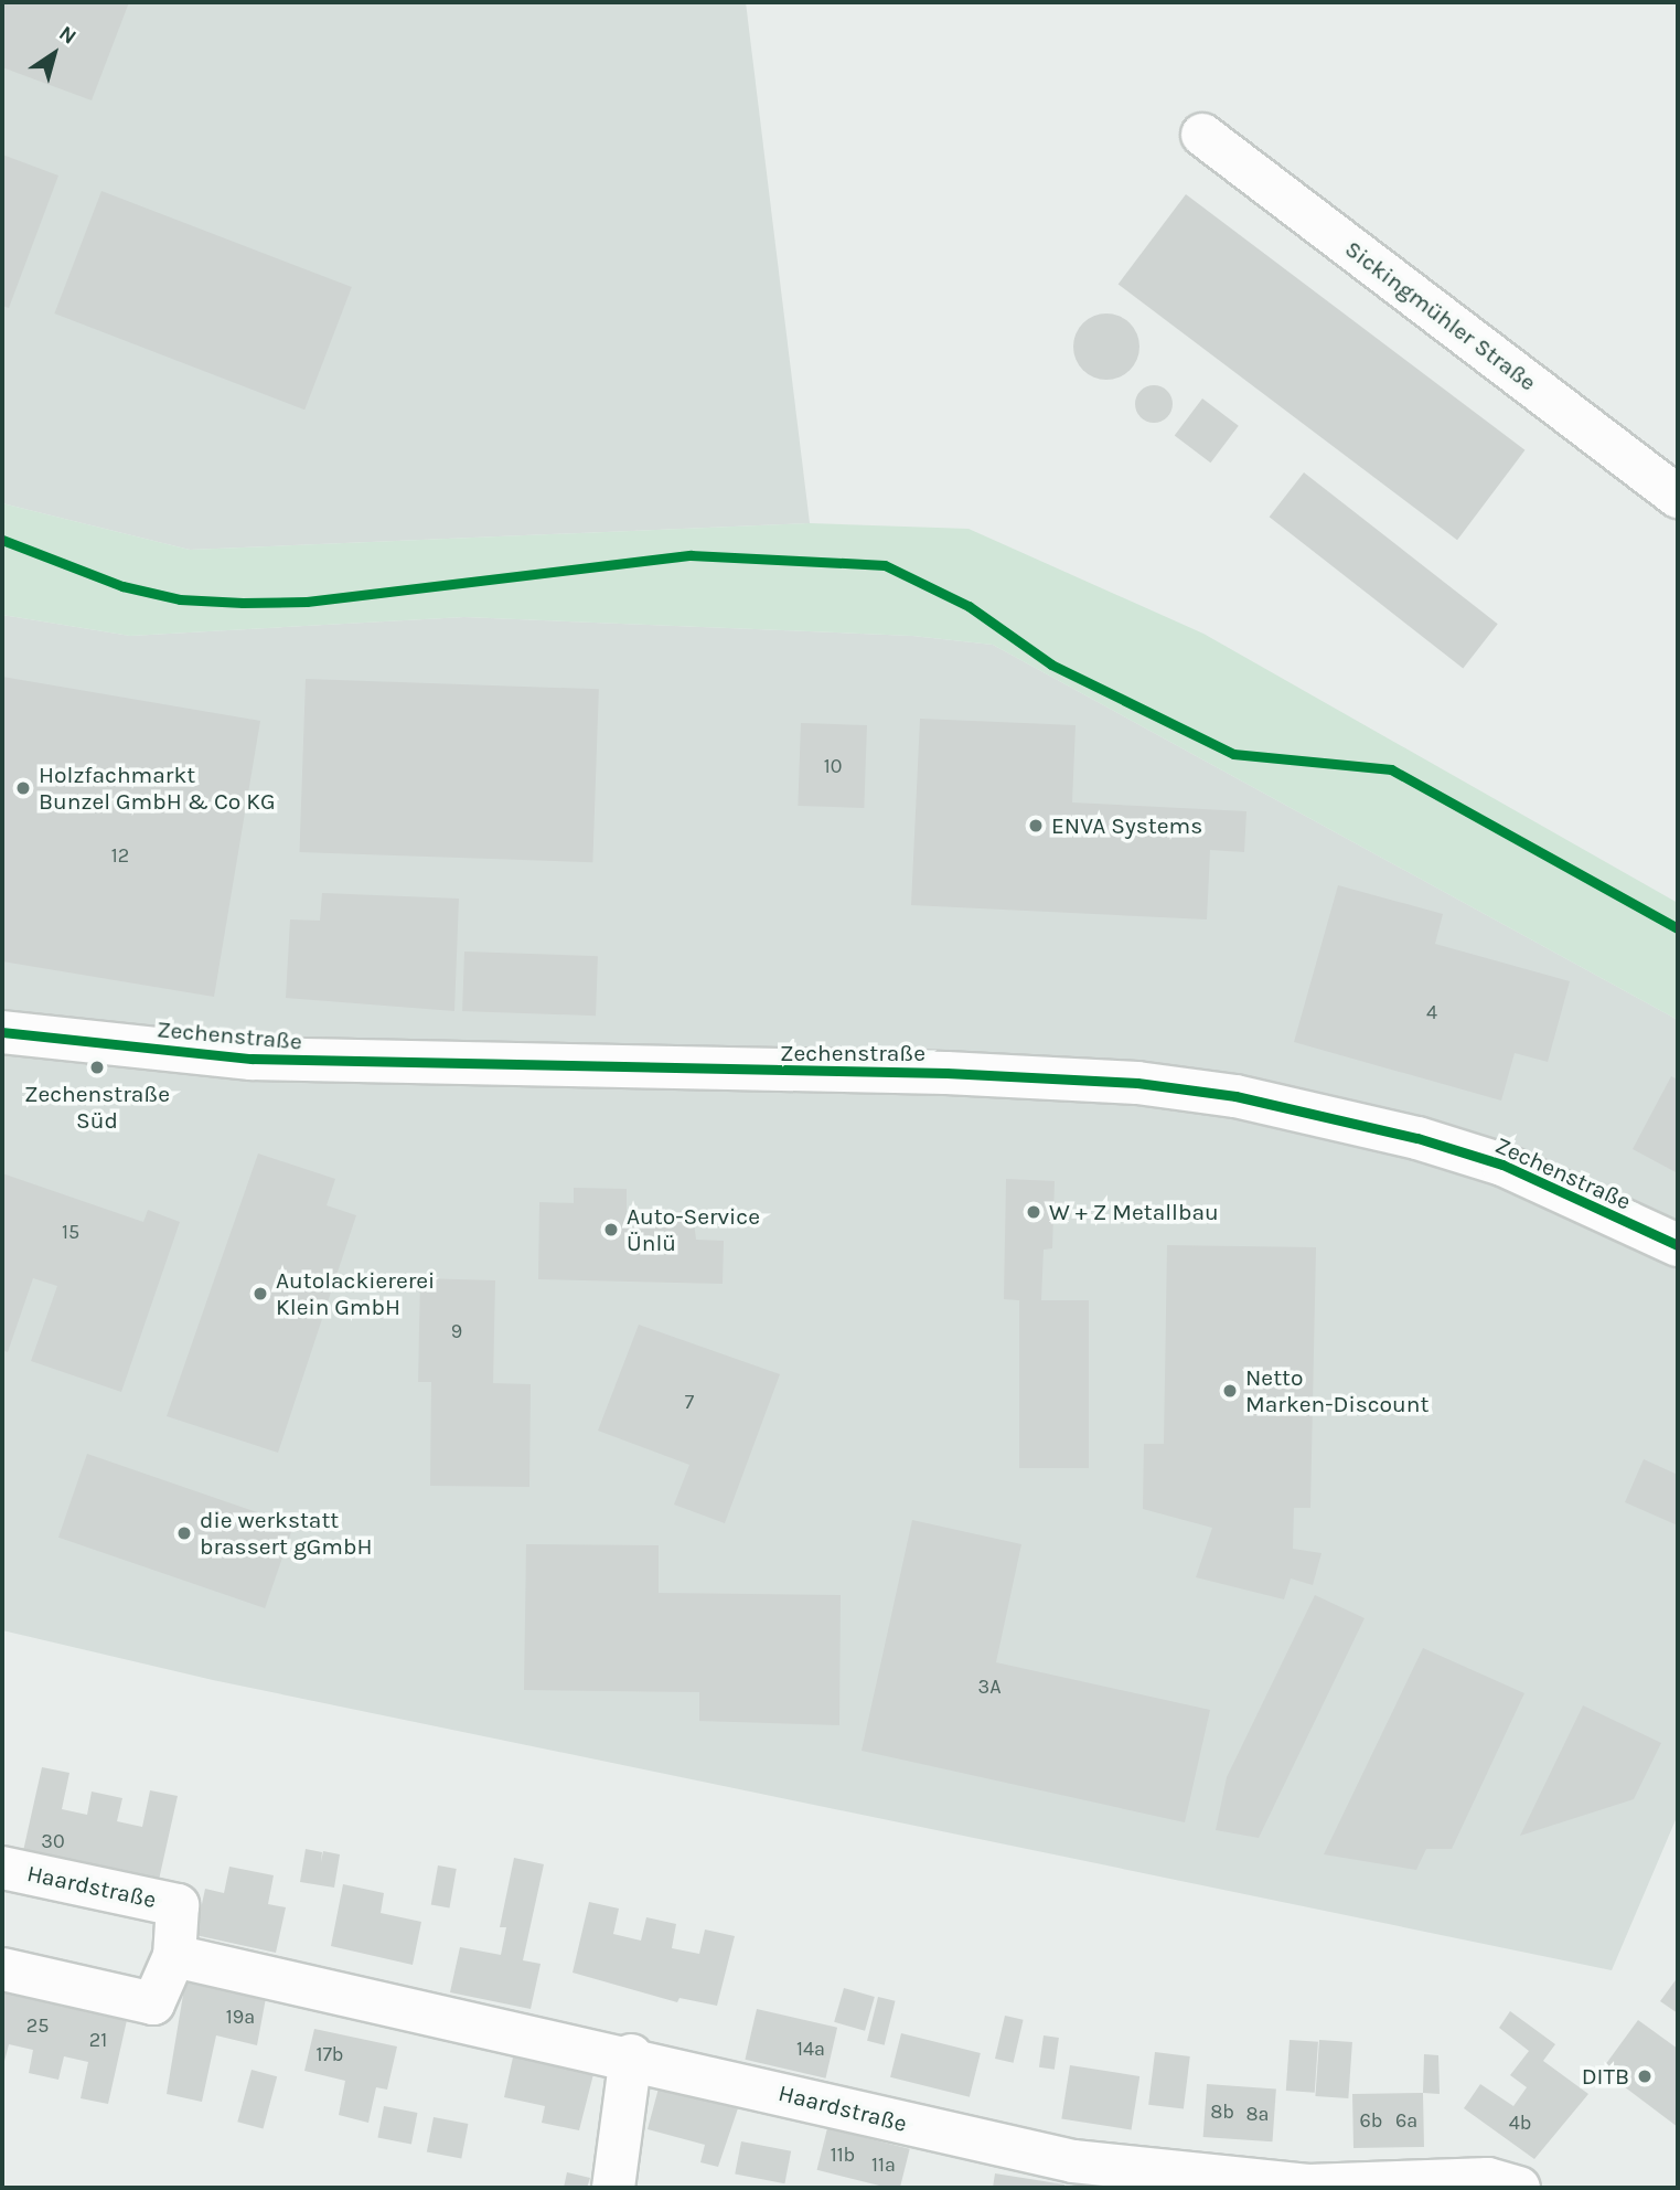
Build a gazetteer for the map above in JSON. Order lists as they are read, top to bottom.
{
  "streets": {
    "street": ["Sickingmühler Straße", "Zechenstraße", "Haardstraße"]
  },
  "places": [
    "Holzfachmarkt Bunzel GmbH & Co KG",
    "ENVA Systems",
    "Zechenstraße Süd",
    "W + Z Metallbau",
    "Auto-Service Ünlü",
    "Autolackiererei Klein GmbH",
    "Netto Marken-Discount",
    "die werkstatt brassert gGmbH",
    "DITB"
  ],
  "house_numbers": [
    "10",
    "12",
    "4",
    "15",
    "9",
    "7",
    "3A",
    "30",
    "19a",
    "25",
    "21",
    "14a",
    "17b",
    "8b",
    "8a",
    "6b",
    "6a",
    "4b",
    "11b",
    "11a"
  ],
  "north": "top right"
}
